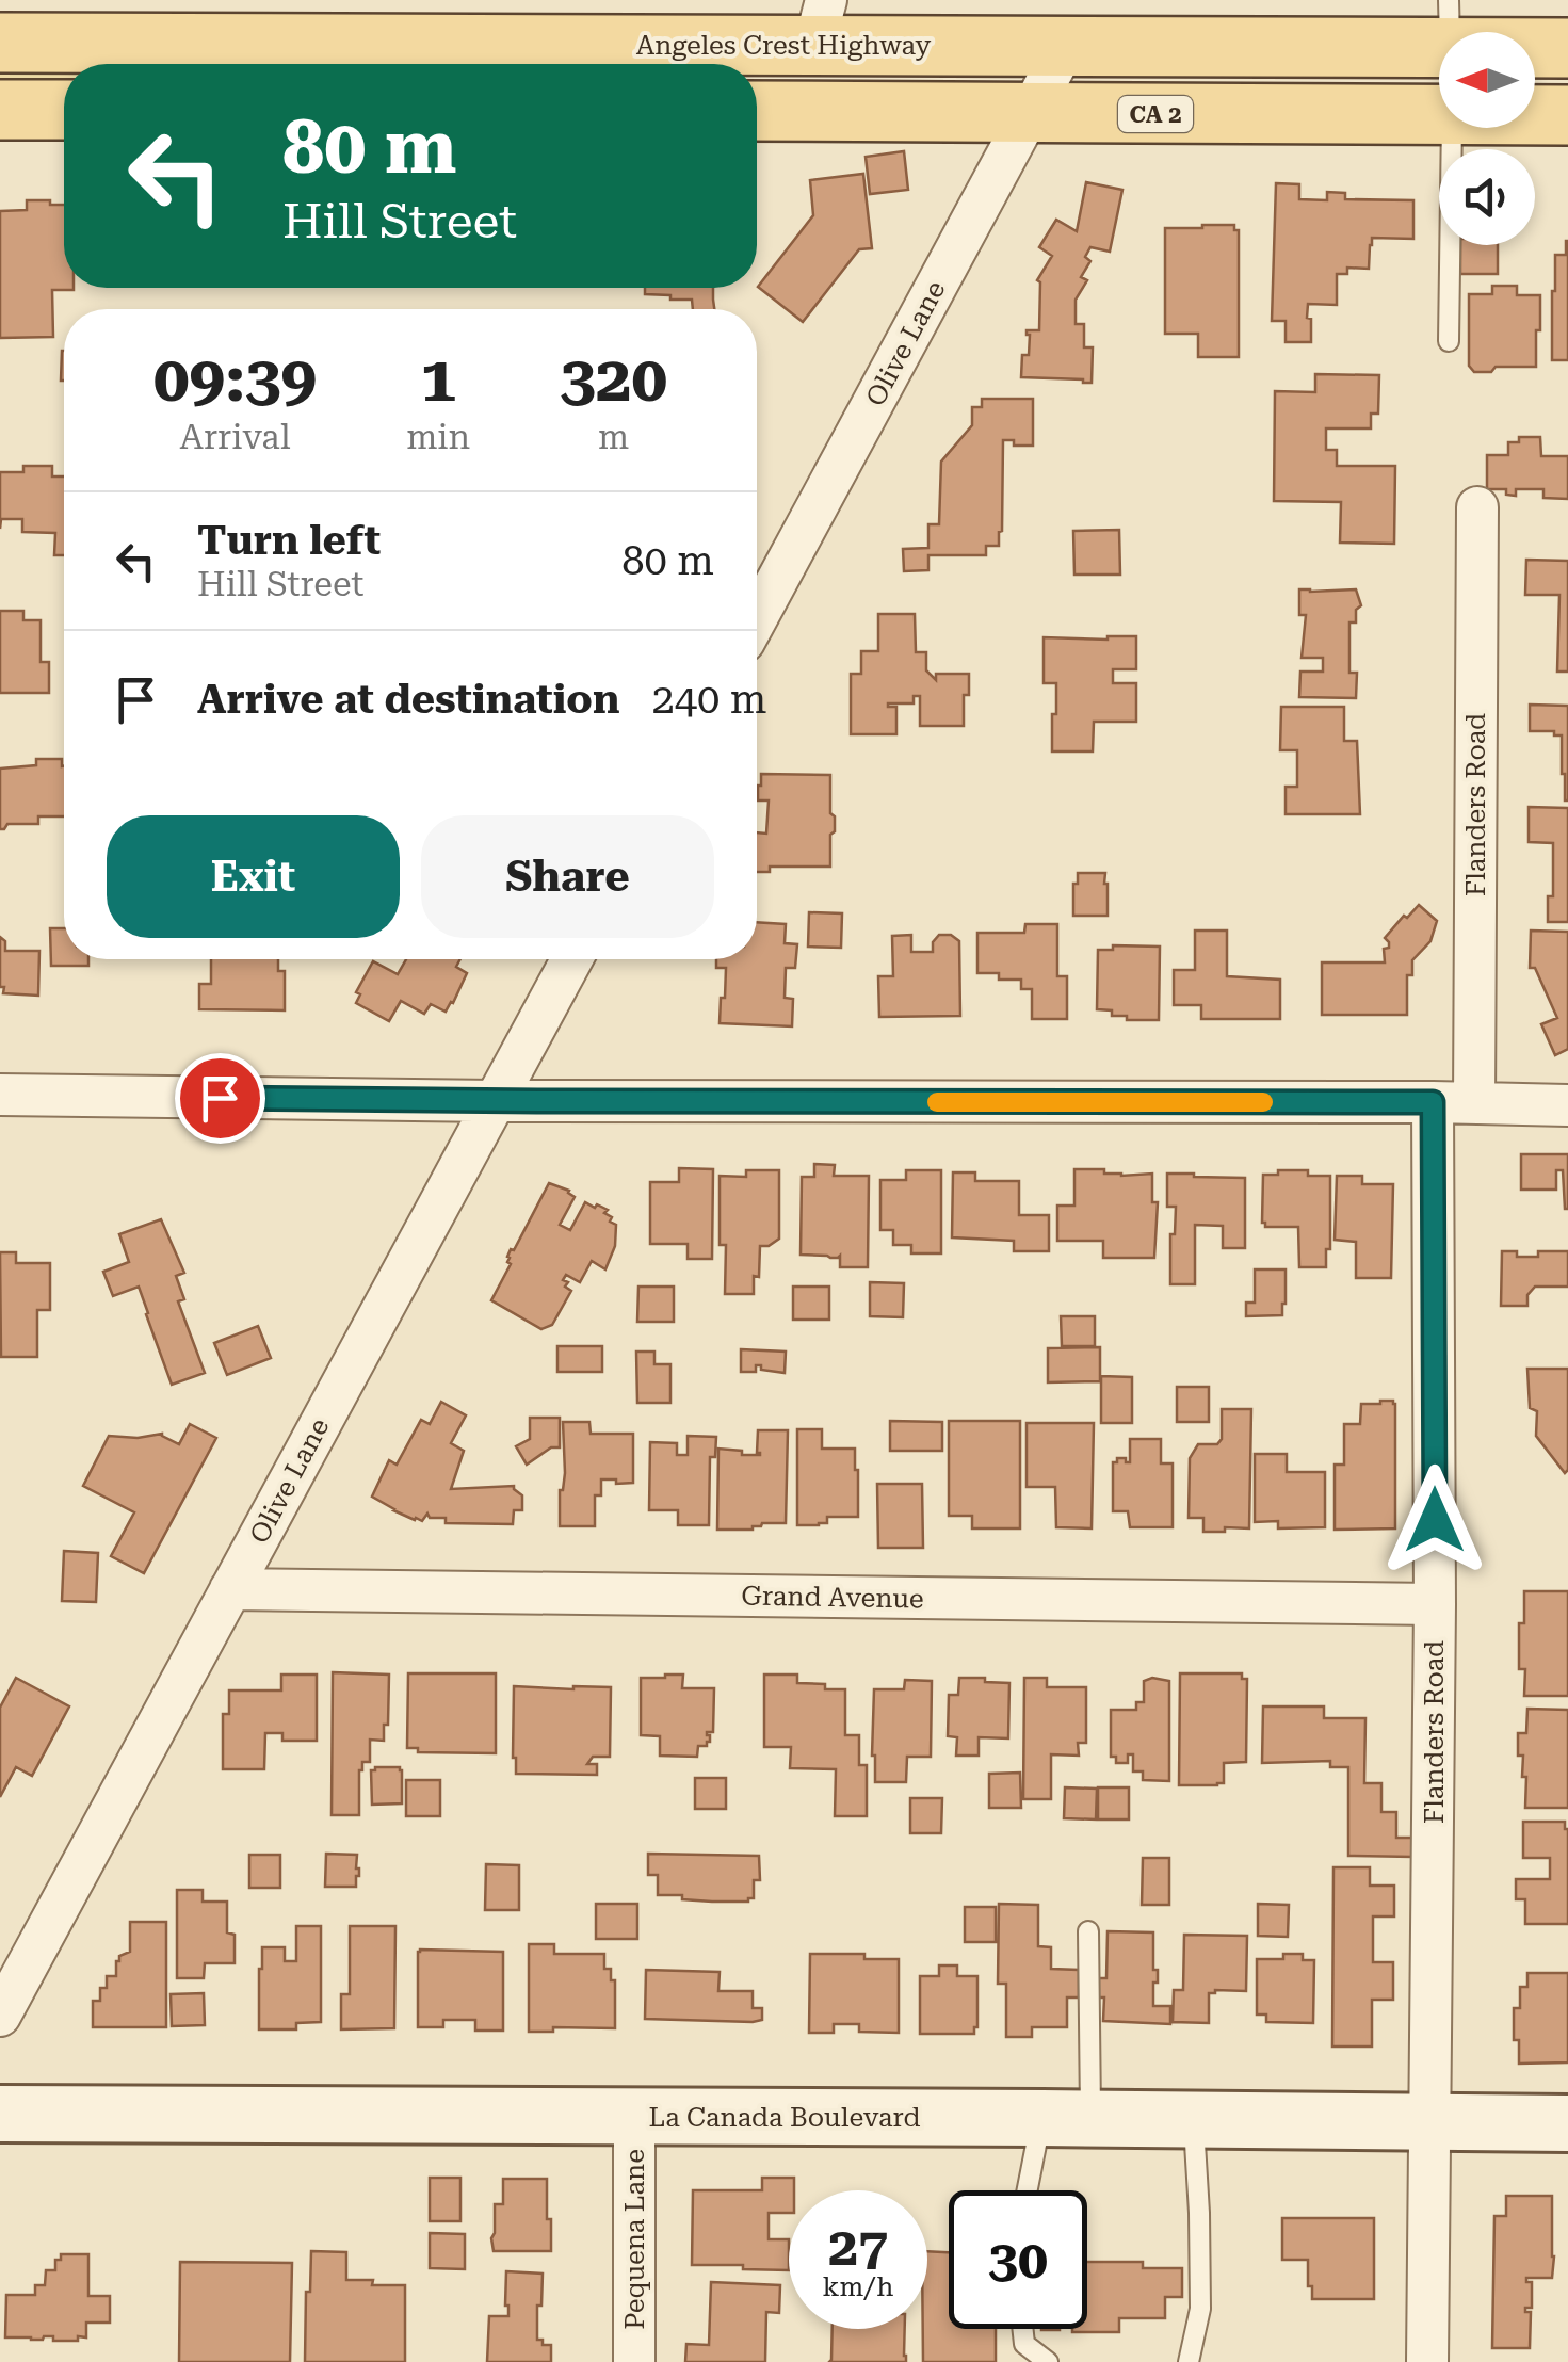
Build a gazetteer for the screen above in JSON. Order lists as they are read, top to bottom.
{
  "streets": {
    "main road": ["Angeles Crest Highway", "CA 2"],
    "street": [
      "Olive Lane",
      "Flanders Road",
      "Grand Avenue",
      "La Canada Boulevard",
      "Pequena Lane"
    ]
  },
  "crossings": [
    ["Angeles Crest Highway", "Olive Lane"],
    ["CA 2", "Olive Lane"],
    ["Olive Lane", "Grand Avenue"],
    ["Flanders Road", "Grand Avenue"],
    ["Flanders Road", "La Canada Boulevard"],
    ["La Canada Boulevard", "Pequena Lane"]
  ],
  "north": "left",
  "page": {
    "turn": ["80 m", "Hill Street"],
    "eta": [
      "09:39",
      "Arrival",
      "1",
      "min",
      "320",
      "m"
    ],
    "list": [
      {
        "name": "Turn left",
        "note": "Hill Street",
        "value": "80 m"
      },
      {
        "name": "Arrive at destination",
        "value": "240 m"
      }
    ],
    "buttons": ["Exit", "Share"],
    "speed": "27 km/h",
    "limit": "30"
  }
}
